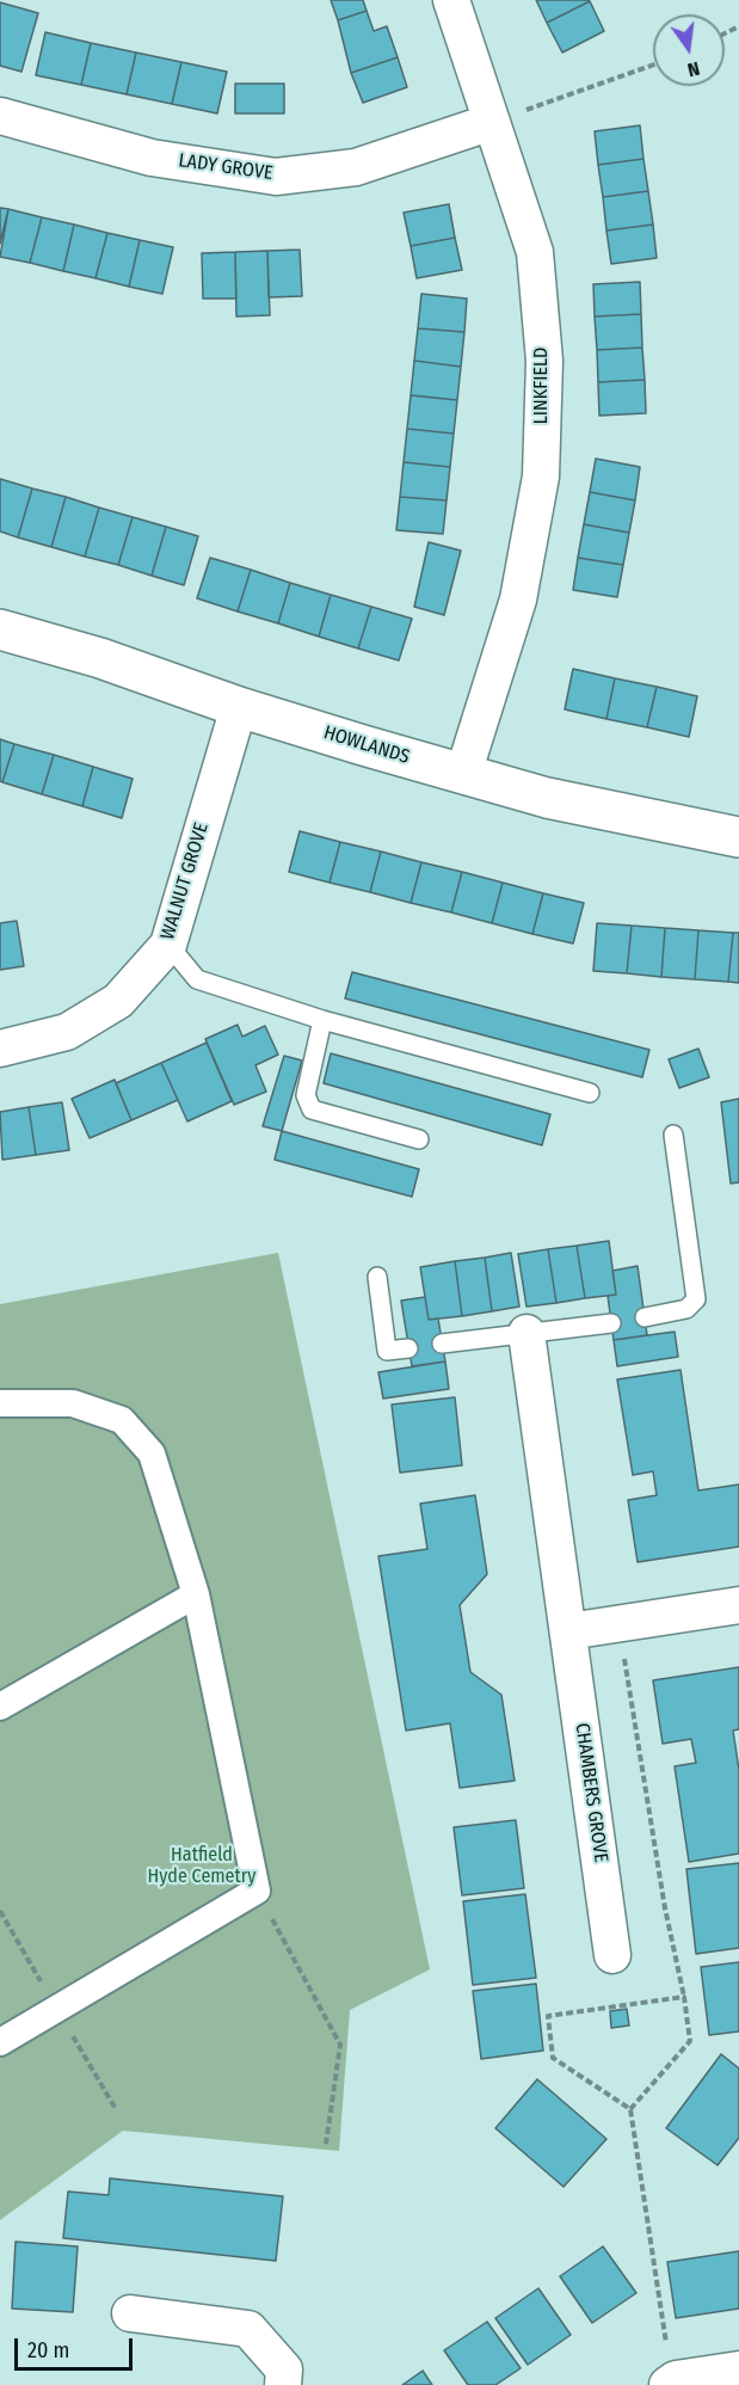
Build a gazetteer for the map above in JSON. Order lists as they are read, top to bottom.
{
  "streets": {
    "street": [
      "LADY GROVE",
      "LINKFIELD",
      "HOWLANDS",
      "WALNUT GROVE",
      "CHAMBERS GROVE"
    ]
  },
  "crossings": [
    ["LADY GROVE", "LINKFIELD"],
    ["LINKFIELD", "HOWLANDS"],
    ["HOWLANDS", "WALNUT GROVE"]
  ],
  "parks": ["Hatfield Hyde Cemetry"],
  "scale_bar": "20 m",
  "north": "bottom"
}
